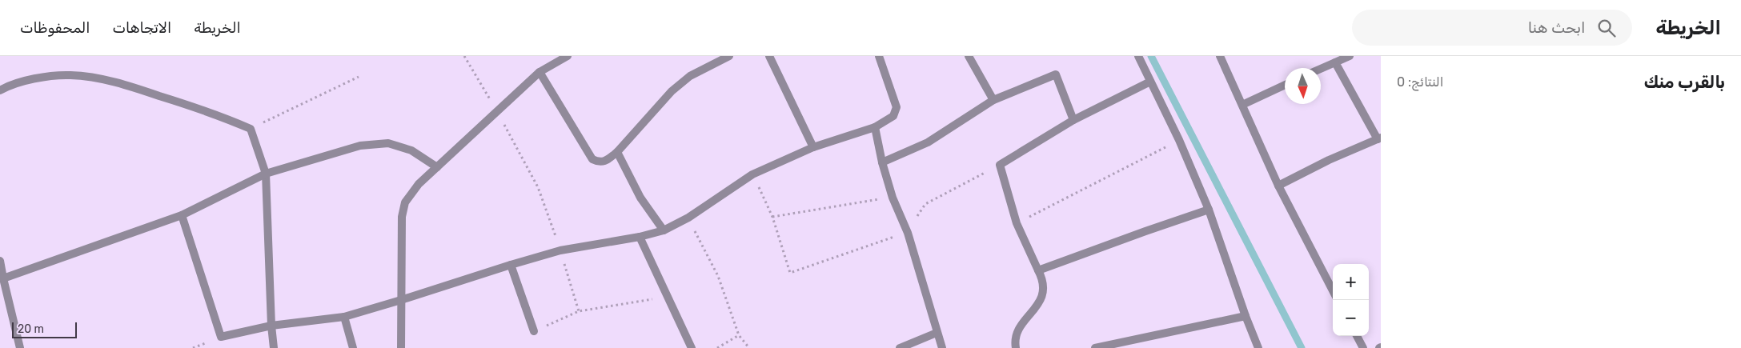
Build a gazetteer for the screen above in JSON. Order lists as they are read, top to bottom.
{
  "scale_bar": "20 m",
  "north": "bottom",
  "page": {
    "header": "الخريطة",
    "search": "ابحث هنا",
    "nav": ["الخريطة", "الاتجاهات", "المحفوظات"],
    "heading": ["بالقرب منك", "النتائج: 0"],
    "map_buttons": ["+", "−"],
    "scale": "20 m"
  }
}
